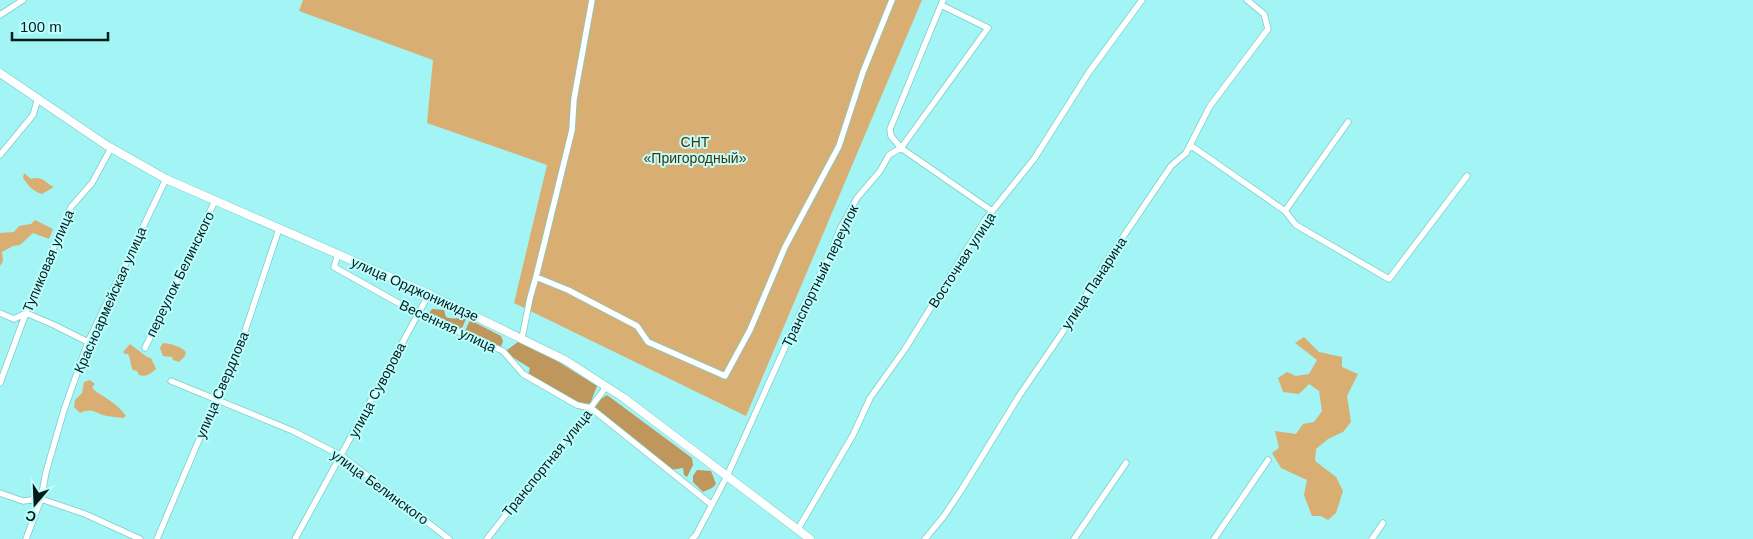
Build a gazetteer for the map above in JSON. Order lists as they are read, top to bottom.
{
  "streets": {
    "main road": ["улица Орджоникидзе"],
    "street": [
      "Восточная улица",
      "Тупиковая улица",
      "переулок Белинского",
      "Транспортный переулок",
      "улица Панарина",
      "Красноармейская улица",
      "Весенняя улица",
      "улица Свердлова",
      "улица Суворова",
      "Транспортная улица",
      "улица Белинского"
    ]
  },
  "crossings": [
    ["Восточная улица", "улица Орджоникидзе"],
    ["Тупиковая улица", "улица Орджоникидзе"],
    ["переулок Белинского", "улица Орджоникидзе"],
    ["Транспортный переулок", "улица Орджоникидзе"],
    ["улица Орджоникидзе", "Красноармейская улица"],
    ["улица Орджоникидзе", "Весенняя улица"],
    ["улица Орджоникидзе", "улица Свердлова"],
    ["улица Орджоникидзе", "улица Суворова"],
    ["улица Орджоникидзе", "Транспортная улица"],
    ["Весенняя улица", "улица Суворова"],
    ["Весенняя улица", "Транспортная улица"],
    ["улица Свердлова", "улица Белинского"],
    ["улица Суворова", "улица Белинского"]
  ],
  "parks": ["СНТ «Пригородный»"],
  "scale_bar": "100 m",
  "north": "bottom"
}
